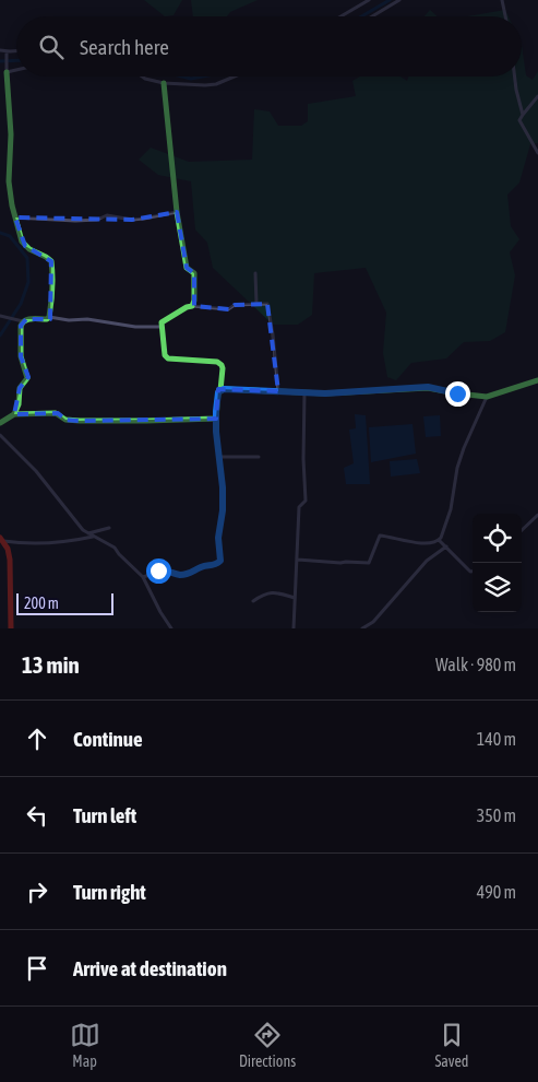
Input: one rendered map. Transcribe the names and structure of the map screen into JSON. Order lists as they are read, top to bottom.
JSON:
{
  "scale_bar": "200 m",
  "page": {
    "search": "Search here",
    "scale": "200 m",
    "heading": ["13 min", "Walk · 980 m"],
    "list": [
      ["Continue", "140 m"],
      ["Turn left", "350 m"],
      ["Turn right", "490 m"],
      "Arrive at destination"
    ],
    "nav": ["Map", "Directions", "Saved"]
  }
}
